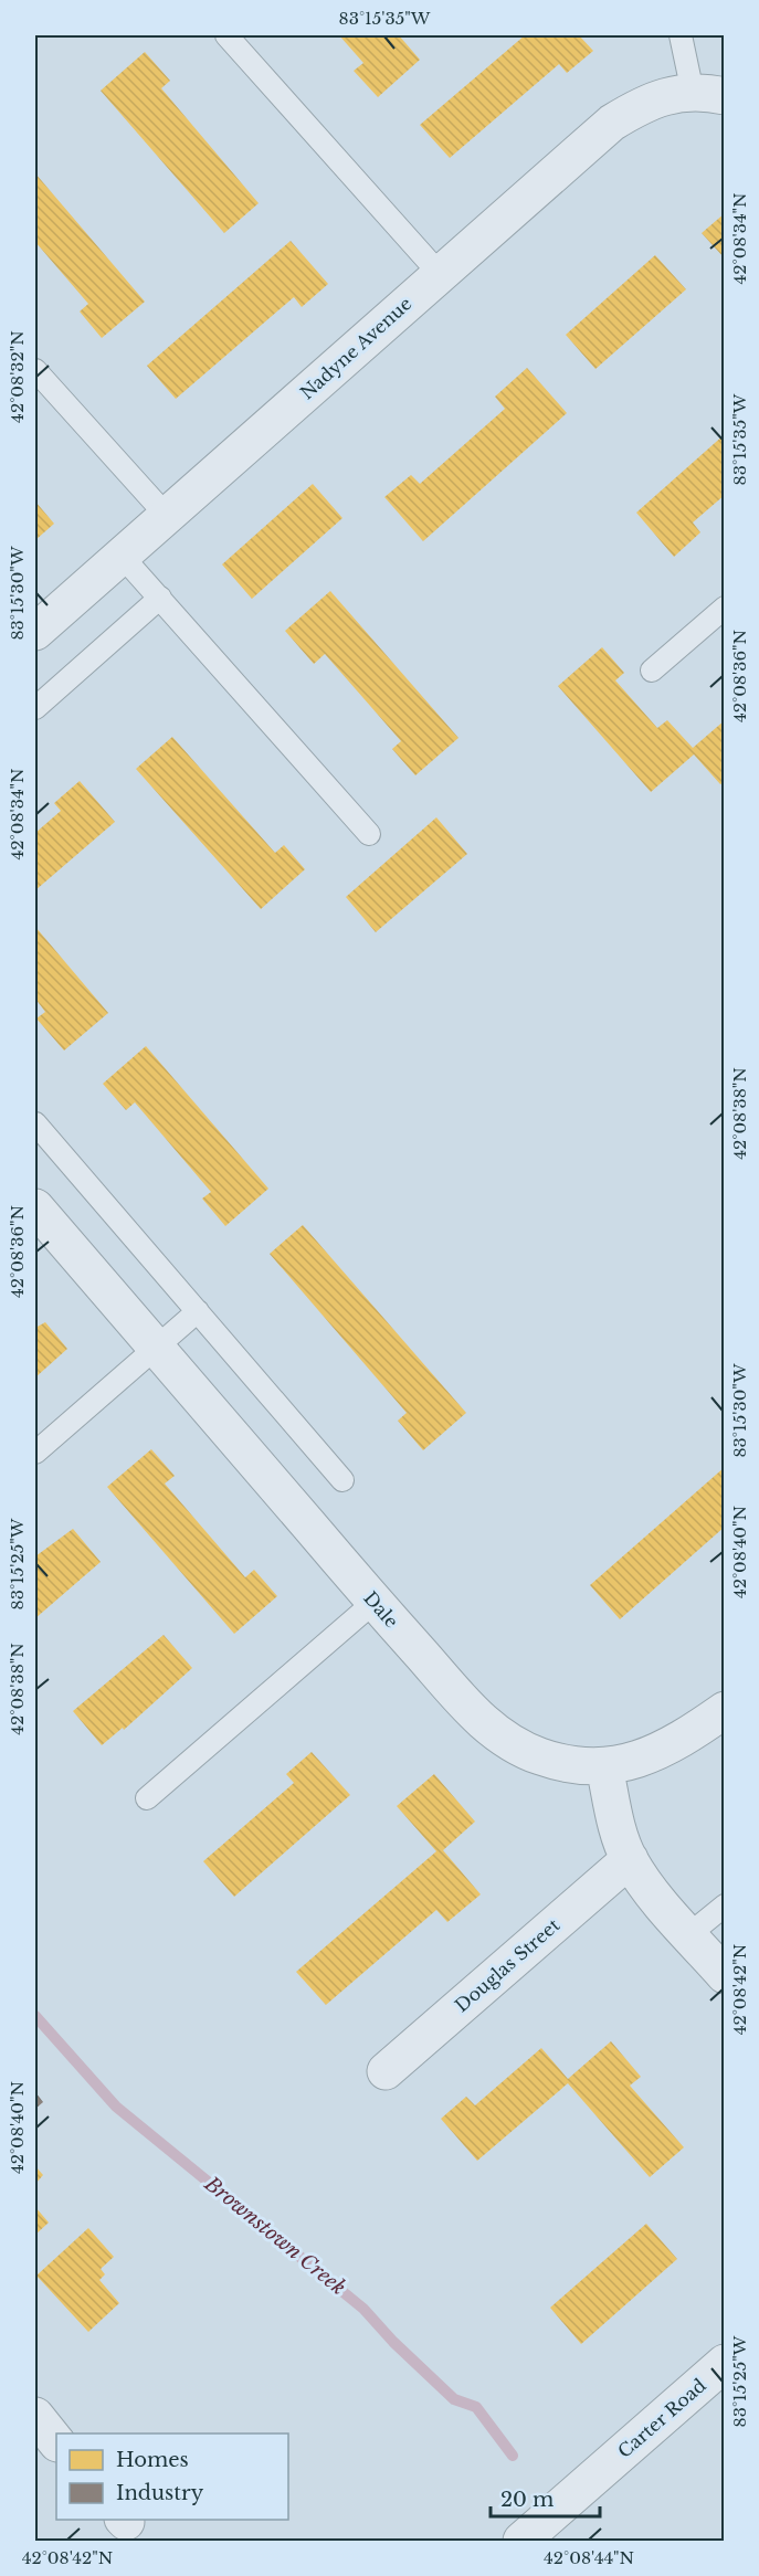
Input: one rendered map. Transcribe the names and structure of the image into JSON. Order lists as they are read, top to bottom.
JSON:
{
  "streets": {
    "street": [
      "Nadyne Avenue",
      "Dale",
      "Douglas Street",
      "Carter Road"
    ]
  },
  "water": ["Brownstown Creek"],
  "legend": ["Homes", "Industry"],
  "scale_bar": "20 m",
  "coordinates": [
    "83°15'35\"W",
    "42°08'34\"N",
    "42°08'32\"N",
    "83°15'30\"W",
    "42°08'36\"N",
    "42°08'38\"N",
    "42°08'40\"N",
    "83°15'25\"W",
    "42°08'42\"N",
    "42°08'44\"N"
  ]
}
